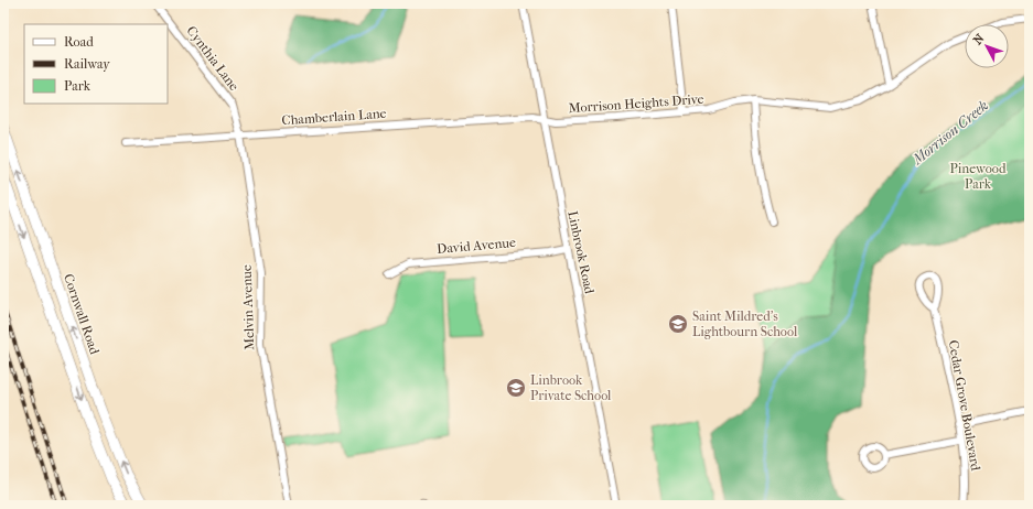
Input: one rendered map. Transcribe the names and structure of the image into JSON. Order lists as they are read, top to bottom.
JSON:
{
  "streets": {
    "main road": ["Cornwall Road"],
    "street": [
      "Cynthia Lane",
      "Morrison Heights Drive",
      "Chamberlain Lane",
      "David Avenue",
      "Linbrook Road",
      "Melvin Avenue",
      "Cedar Grove Boulevard"
    ]
  },
  "crossings": [
    ["Cynthia Lane", "Chamberlain Lane"],
    ["Cynthia Lane", "Melvin Avenue"],
    ["Morrison Heights Drive", "Chamberlain Lane"],
    ["Morrison Heights Drive", "Linbrook Road"],
    ["Chamberlain Lane", "Linbrook Road"],
    ["Chamberlain Lane", "Melvin Avenue"],
    ["David Avenue", "Linbrook Road"]
  ],
  "water": ["Morrison Creek"],
  "parks": ["Pinewood Park"],
  "places": {
    "school or university": ["Saint Mildred's Lightbourn School", "Linbrook Private School"]
  },
  "legend": ["Road", "Railway", "Park"],
  "north": "top left"
}
